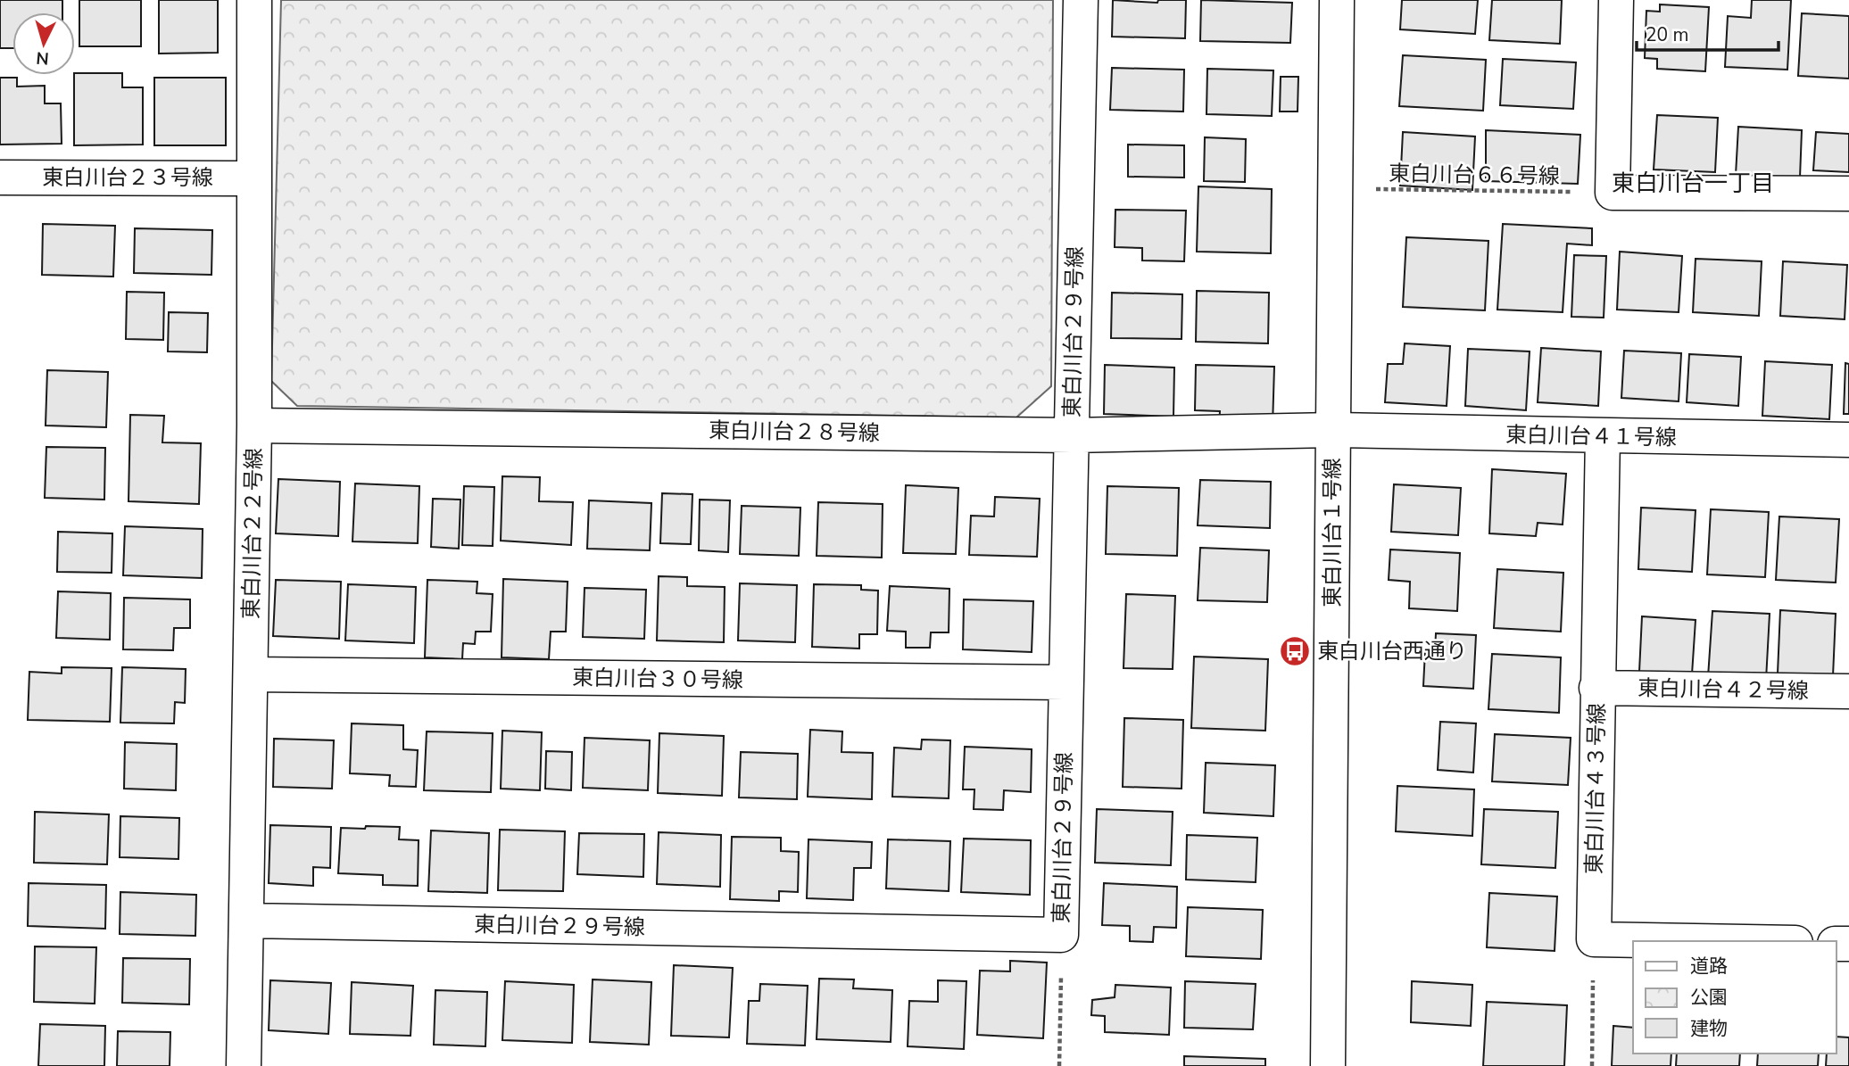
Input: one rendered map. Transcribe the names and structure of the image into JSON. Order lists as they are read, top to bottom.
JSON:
{
  "streets": {
    "street": [
      "東白川台２３号線",
      "東白川台２９号線",
      "東白川台２８号線",
      "東白川台４１号線",
      "東白川台１号線",
      "東白川台２２号線",
      "東白川台３０号線",
      "東白川台４２号線",
      "東白川台４３号線"
    ],
    "path": ["東白川台６６号線"]
  },
  "crossings": [
    ["東白川台６６号線", "東白川台１号線"],
    ["東白川台２３号線", "東白川台２２号線"],
    ["東白川台２９号線", "東白川台２８号線"],
    ["東白川台２９号線", "東白川台２２号線"],
    ["東白川台２９号線", "東白川台３０号線"],
    ["東白川台２８号線", "東白川台４１号線"],
    ["東白川台２８号線", "東白川台１号線"],
    ["東白川台２８号線", "東白川台２２号線"],
    ["東白川台４１号線", "東白川台１号線"],
    ["東白川台４１号線", "東白川台４３号線"],
    ["東白川台２２号線", "東白川台３０号線"],
    ["東白川台４２号線", "東白川台４３号線"]
  ],
  "districts": ["東白川台一丁目"],
  "places": {
    "bus stop": ["東白川台西通り"]
  },
  "legend": ["道路", "公園", "建物"],
  "scale_bar": "20 m",
  "north": "bottom"
}
